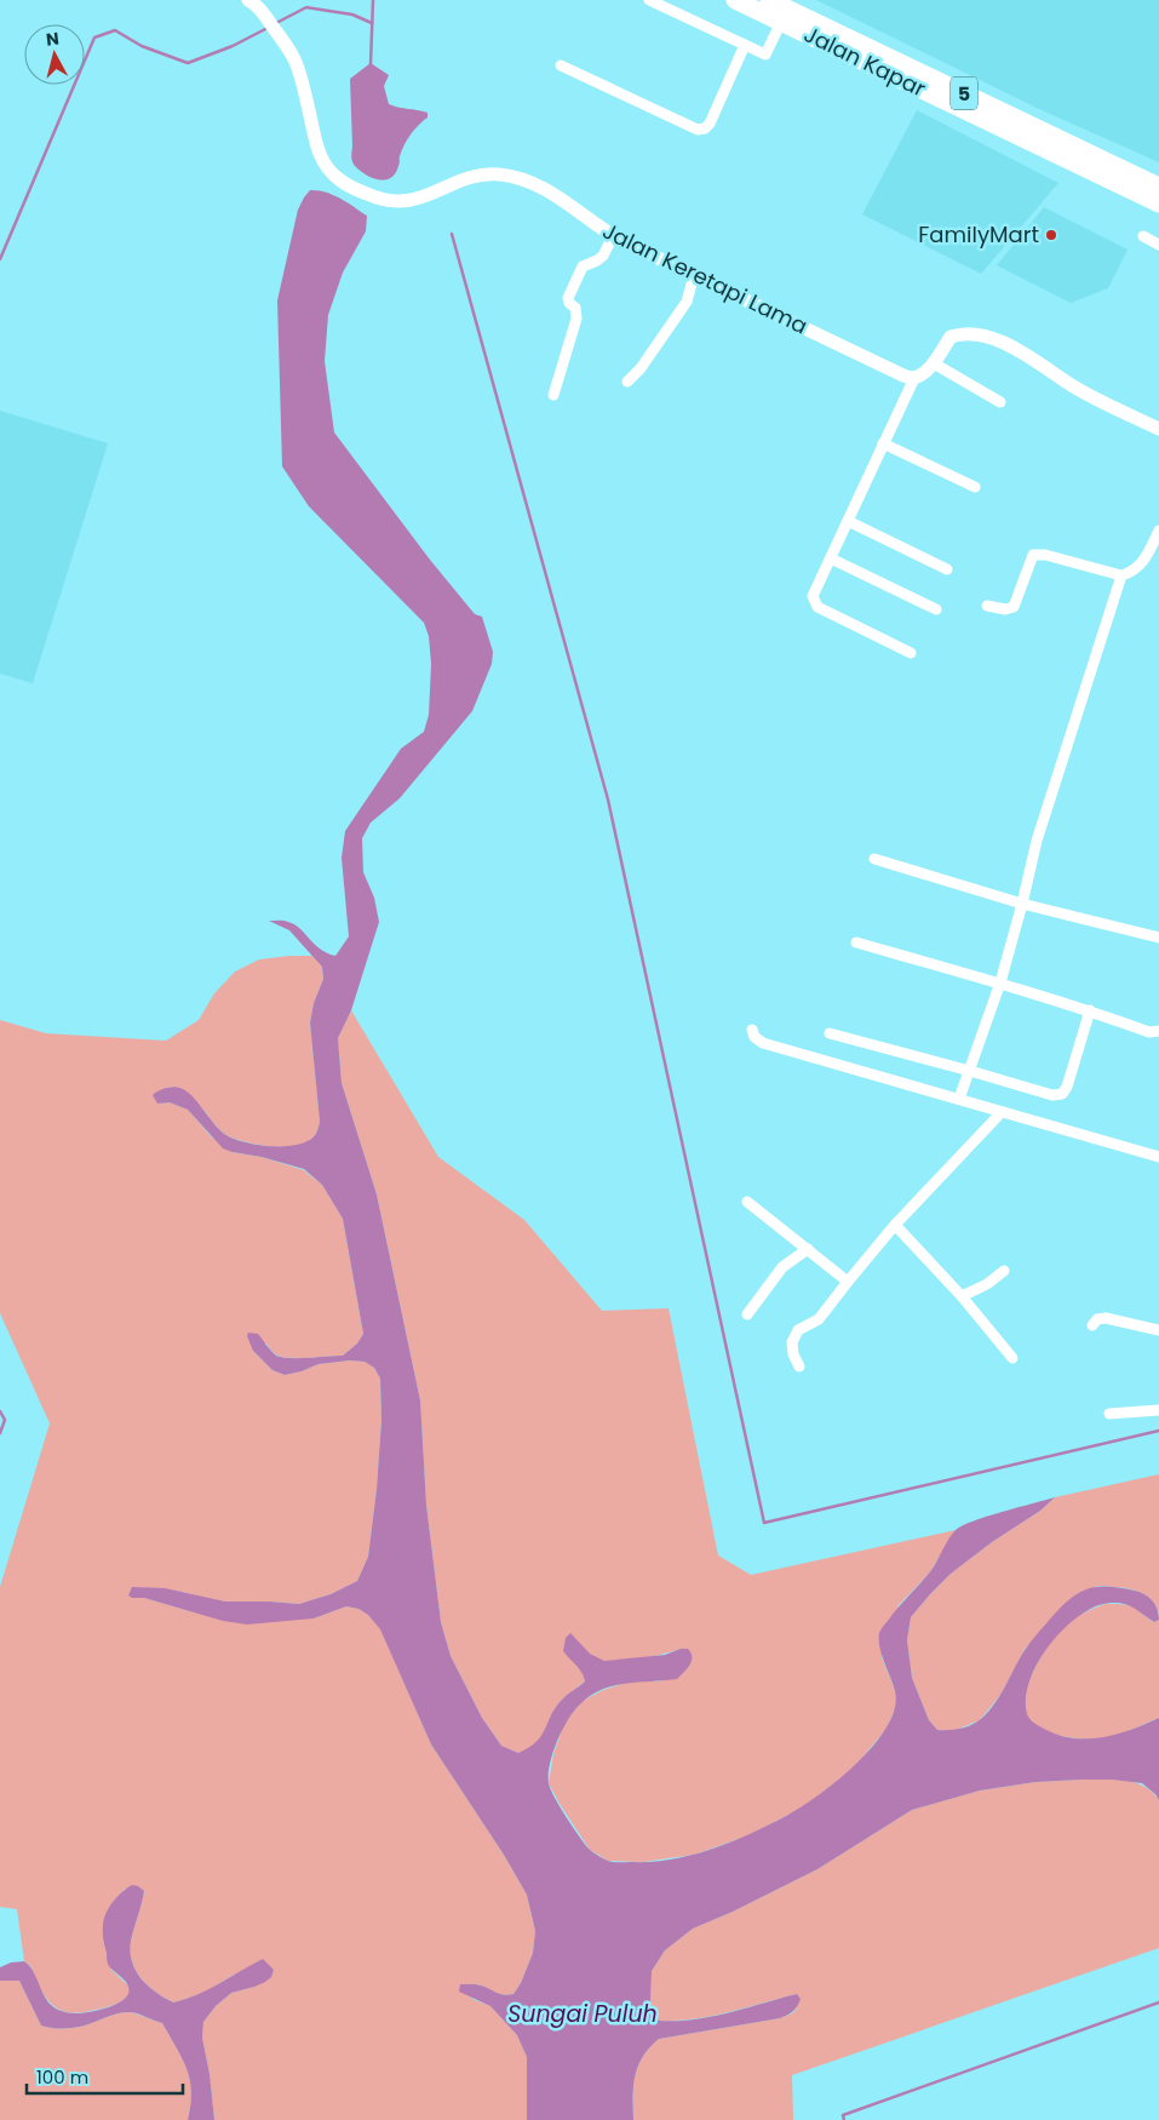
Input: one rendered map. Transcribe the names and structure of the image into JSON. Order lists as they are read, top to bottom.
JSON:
{
  "streets": {
    "highway": ["Jalan Kapar", "5"],
    "street": ["Jalan Keretapi Lama"]
  },
  "water": ["Sungai Puluh"],
  "places": ["FamilyMart"],
  "scale_bar": "100 m",
  "north": "top"
}
